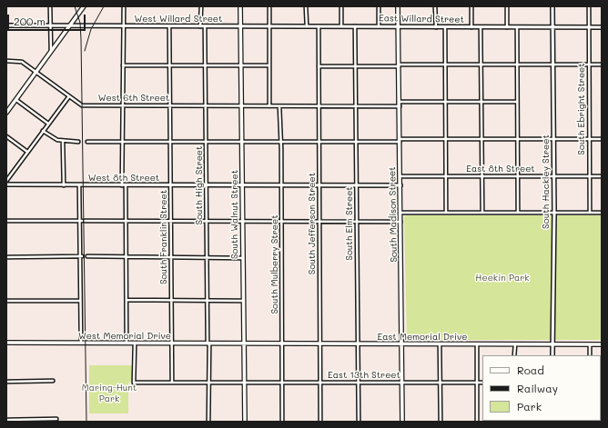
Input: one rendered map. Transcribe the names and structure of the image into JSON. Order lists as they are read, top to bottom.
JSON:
{
  "streets": {
    "main road": [
      "South Walnut Street",
      "South Madison Street",
      "West Memorial Drive",
      "East Memorial Drive"
    ],
    "street": [
      "West Willard Street",
      "East Willard Street",
      "West 6th Street",
      "South Ebright Street",
      "East 8th Street",
      "West 8th Street",
      "South Hackley Street",
      "South High Street",
      "South Jefferson Street",
      "South Elm Street",
      "South Franklin Street",
      "South Mulberry Street",
      "East 13th Street"
    ]
  },
  "crossings": [
    ["West Willard Street", "East Willard Street"],
    ["West Willard Street", "South High Street"],
    ["West Willard Street", "South Walnut Street"],
    ["West Willard Street", "South Franklin Street"],
    ["East Willard Street", "South Ebright Street"],
    ["East Willard Street", "South Hackley Street"],
    ["East Willard Street", "South Walnut Street"],
    ["East Willard Street", "South Madison Street"],
    ["East Willard Street", "South Jefferson Street"],
    ["East Willard Street", "South Elm Street"],
    ["West 6th Street", "South High Street"],
    ["West 6th Street", "South Walnut Street"],
    ["West 6th Street", "South Madison Street"],
    ["West 6th Street", "South Jefferson Street"],
    ["West 6th Street", "South Elm Street"],
    ["West 6th Street", "South Franklin Street"],
    ["West 6th Street", "South Mulberry Street"],
    ["South Ebright Street", "East 8th Street"],
    ["East 8th Street", "South Hackley Street"],
    ["East 8th Street", "South Madison Street"],
    ["West 8th Street", "South High Street"],
    ["West 8th Street", "South Walnut Street"],
    ["West 8th Street", "South Franklin Street"],
    ["South Hackley Street", "East Memorial Drive"],
    ["South High Street", "West Memorial Drive"],
    ["South High Street", "East 13th Street"],
    ["South Walnut Street", "West Memorial Drive"],
    ["South Walnut Street", "East Memorial Drive"],
    ["South Walnut Street", "East 13th Street"],
    ["South Madison Street", "East Memorial Drive"],
    ["South Madison Street", "East 13th Street"],
    ["South Jefferson Street", "East Memorial Drive"],
    ["South Jefferson Street", "East 13th Street"],
    ["South Elm Street", "East Memorial Drive"],
    ["South Elm Street", "East 13th Street"],
    ["South Franklin Street", "West Memorial Drive"],
    ["South Franklin Street", "East 13th Street"],
    ["South Mulberry Street", "East Memorial Drive"],
    ["South Mulberry Street", "East 13th Street"],
    ["West Memorial Drive", "East Memorial Drive"],
    ["West Memorial Drive", "East 13th Street"]
  ],
  "parks": ["Heekin Park", "Maring-Hunt Park"],
  "legend": ["Road", "Railway", "Park"],
  "scale_bar": "200 m"
}
